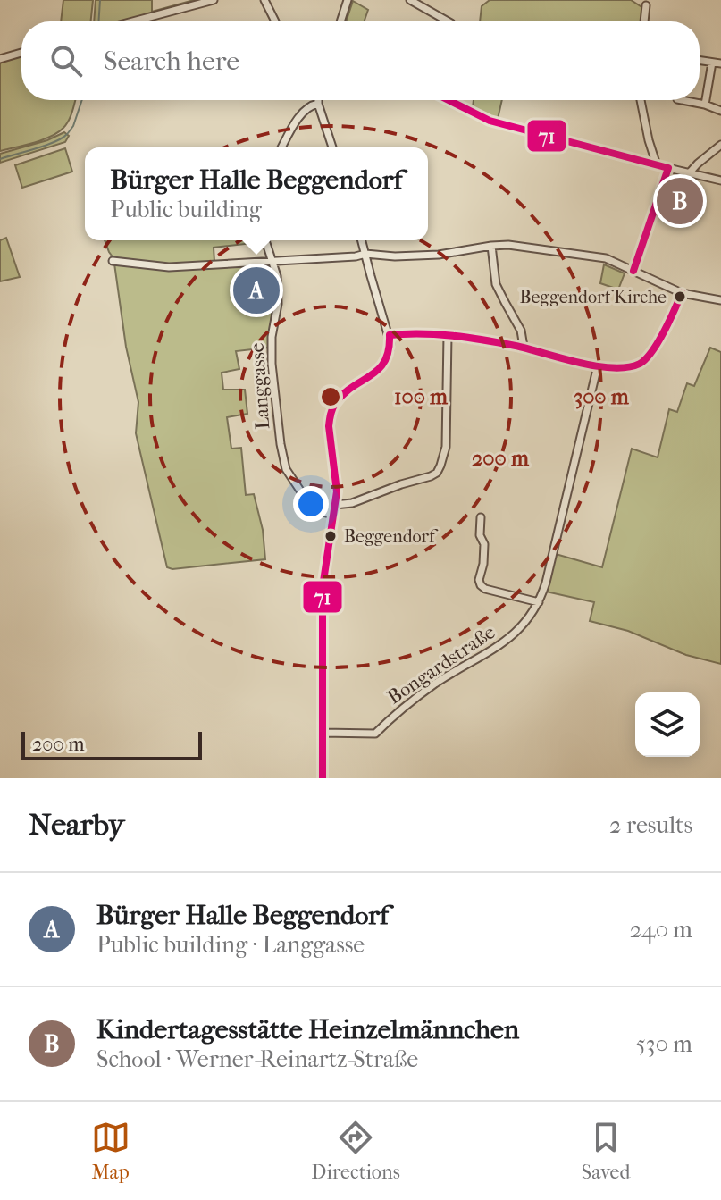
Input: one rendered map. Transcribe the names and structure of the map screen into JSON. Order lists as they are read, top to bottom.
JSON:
{
  "streets": {
    "street": ["Langgasse", "Bongardstraße"]
  },
  "places": ["Beggendorf Kirche", "Beggendorf"],
  "lines": ["transit line 71"],
  "scale_bar": "200 m",
  "page": {
    "search": "Search here",
    "popup": ["Bürger Halle Beggendorf", "Public building"],
    "pins": ["B", "A"],
    "scale": "200 m",
    "heading": ["Nearby", "2 results"],
    "list": [
      {
        "mark": "A",
        "name": "Bürger Halle Beggendorf",
        "note": "Public building · Langgasse",
        "value": "240 m"
      },
      {
        "mark": "B",
        "name": "Kindertagesstätte Heinzelmännchen",
        "note": "School · Werner-Reinartz-Straße",
        "value": "530 m"
      }
    ],
    "nav": ["Map", "Directions", "Saved"]
  },
  "rings": ["100 m", "300 m", "200 m"]
}
